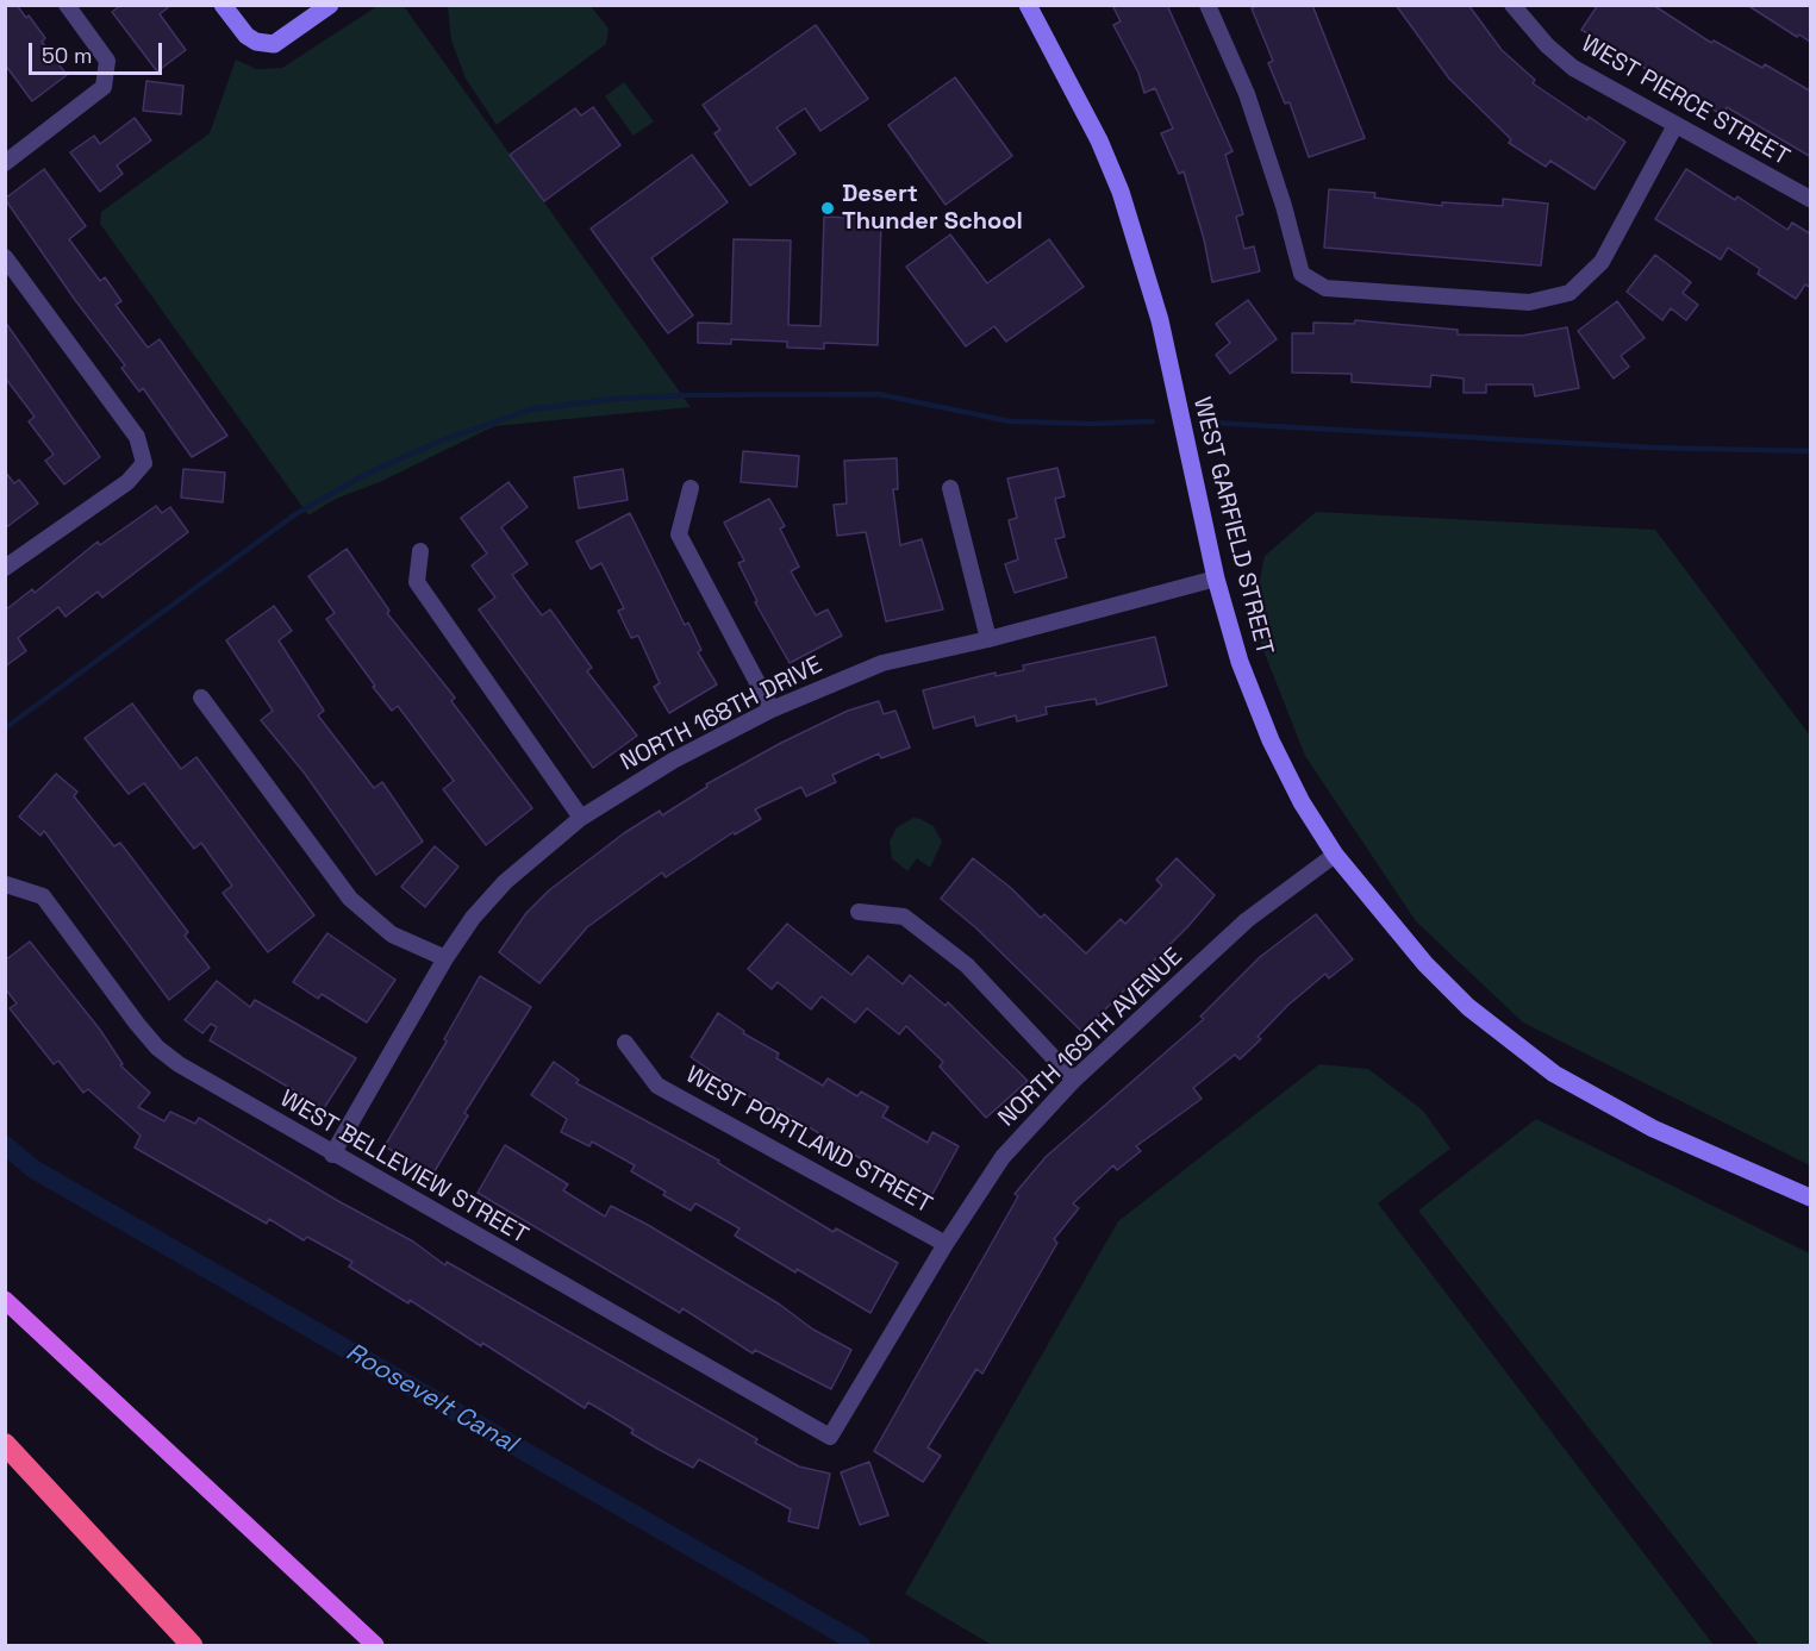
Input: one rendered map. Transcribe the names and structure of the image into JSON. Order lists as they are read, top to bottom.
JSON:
{
  "streets": {
    "street": [
      "WEST PIERCE STREET",
      "WEST GARFIELD STREET",
      "NORTH 168TH DRIVE",
      "NORTH 169TH AVENUE",
      "WEST PORTLAND STREET",
      "WEST BELLEVIEW STREET"
    ]
  },
  "crossings": [
    ["WEST GARFIELD STREET", "NORTH 168TH DRIVE"],
    ["WEST GARFIELD STREET", "NORTH 169TH AVENUE"],
    ["NORTH 168TH DRIVE", "WEST BELLEVIEW STREET"],
    ["NORTH 169TH AVENUE", "WEST PORTLAND STREET"],
    ["NORTH 169TH AVENUE", "WEST BELLEVIEW STREET"]
  ],
  "water": ["Roosevelt Canal"],
  "places": ["Desert Thunder School"],
  "scale_bar": "50 m"
}
